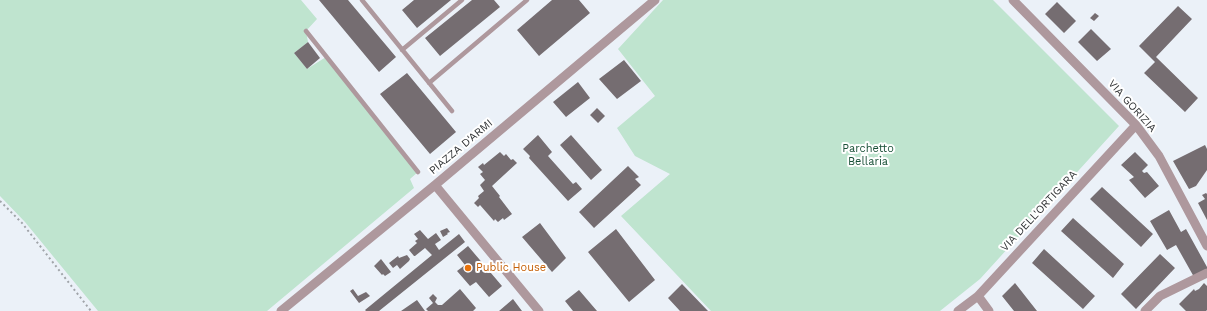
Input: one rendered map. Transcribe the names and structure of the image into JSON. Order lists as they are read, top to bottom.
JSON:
{
  "streets": {
    "street": ["VIA GORIZIA", "PIAZZA D'ARMI", "VIA DELL'ORTIGARA"]
  },
  "crossings": [
    ["VIA GORIZIA", "VIA DELL'ORTIGARA"]
  ],
  "parks": ["Parchetto Bellaria"],
  "places": ["Public House"]
}
